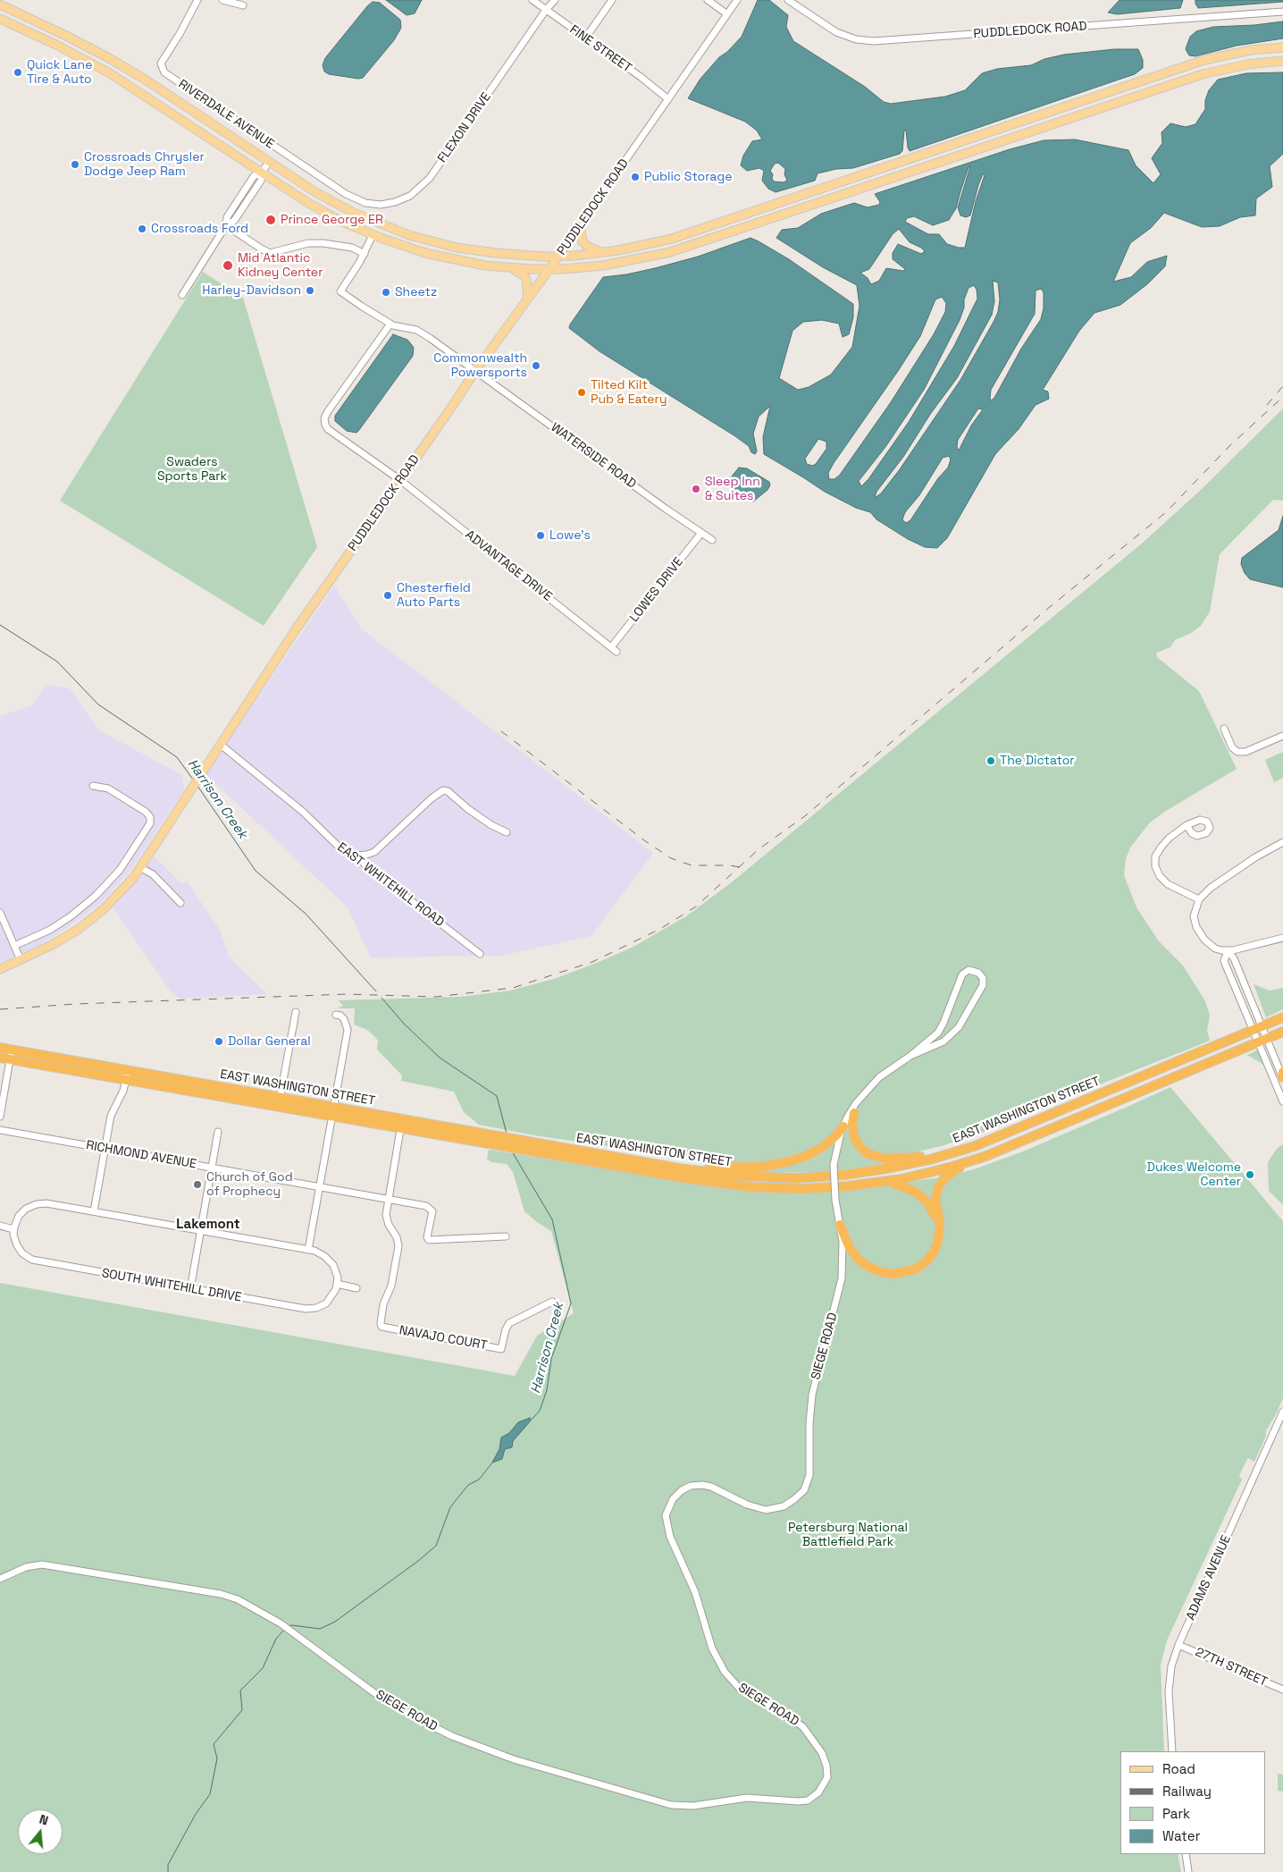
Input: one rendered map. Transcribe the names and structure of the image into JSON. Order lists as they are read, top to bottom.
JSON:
{
  "streets": {
    "highway": ["EAST WASHINGTON STREET"],
    "main road": ["PUDDLEDOCK ROAD"],
    "street": [
      "FINE STREET",
      "RIVERDALE AVENUE",
      "FLEXON DRIVE",
      "WATERSIDE ROAD",
      "ADVANTAGE DRIVE",
      "LOWES DRIVE",
      "EAST WHITEHILL ROAD",
      "RICHMOND AVENUE",
      "SOUTH WHITEHILL DRIVE",
      "NAVAJO COURT",
      "SIEGE ROAD",
      "ADAMS AVENUE",
      "27TH STREET"
    ]
  },
  "crossings": [
    ["PUDDLEDOCK ROAD", "FINE STREET"],
    ["PUDDLEDOCK ROAD", "WATERSIDE ROAD"],
    ["PUDDLEDOCK ROAD", "ADVANTAGE DRIVE"],
    ["PUDDLEDOCK ROAD", "EAST WHITEHILL ROAD"],
    ["FINE STREET", "FLEXON DRIVE"],
    ["RIVERDALE AVENUE", "FLEXON DRIVE"],
    ["WATERSIDE ROAD", "ADVANTAGE DRIVE"],
    ["WATERSIDE ROAD", "LOWES DRIVE"],
    ["ADVANTAGE DRIVE", "LOWES DRIVE"],
    ["RICHMOND AVENUE", "NAVAJO COURT"],
    ["ADAMS AVENUE", "27TH STREET"]
  ],
  "districts": ["Lakemont"],
  "water": ["Harrison Creek"],
  "parks": ["Swaders Sports Park", "Petersburg National Battlefield Park"],
  "places": [
    "Quick Lane Tire & Auto",
    "Crossroads Chrysler Dodge Jeep Ram",
    "Public Storage",
    "Prince George ER",
    "Crossroads Ford",
    "Mid Atlantic Kidney Center",
    "Harley-Davidson",
    "Sheetz",
    "Commonwealth Powersports",
    "Tilted Kilt Pub & Eatery",
    "Sleep Inn & Suites",
    "Lowe's",
    "Chesterfield Auto Parts",
    "The Dictator",
    "Dollar General",
    "Dukes Welcome Center",
    "Church of God of Prophecy"
  ],
  "legend": [
    "Road",
    "Railway",
    "Park",
    "Water"
  ],
  "north": "top"
}
